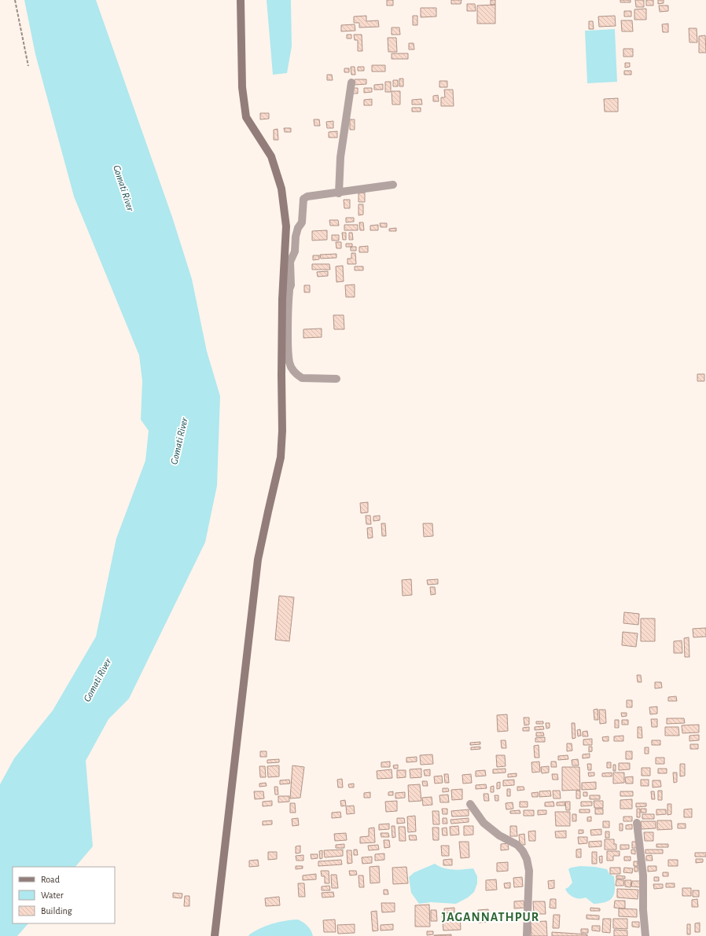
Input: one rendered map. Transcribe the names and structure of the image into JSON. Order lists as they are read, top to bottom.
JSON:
{
  "districts": ["JAGANNATHPUR"],
  "water": ["Gomati River"],
  "legend": ["Road", "Water", "Building"]
}
